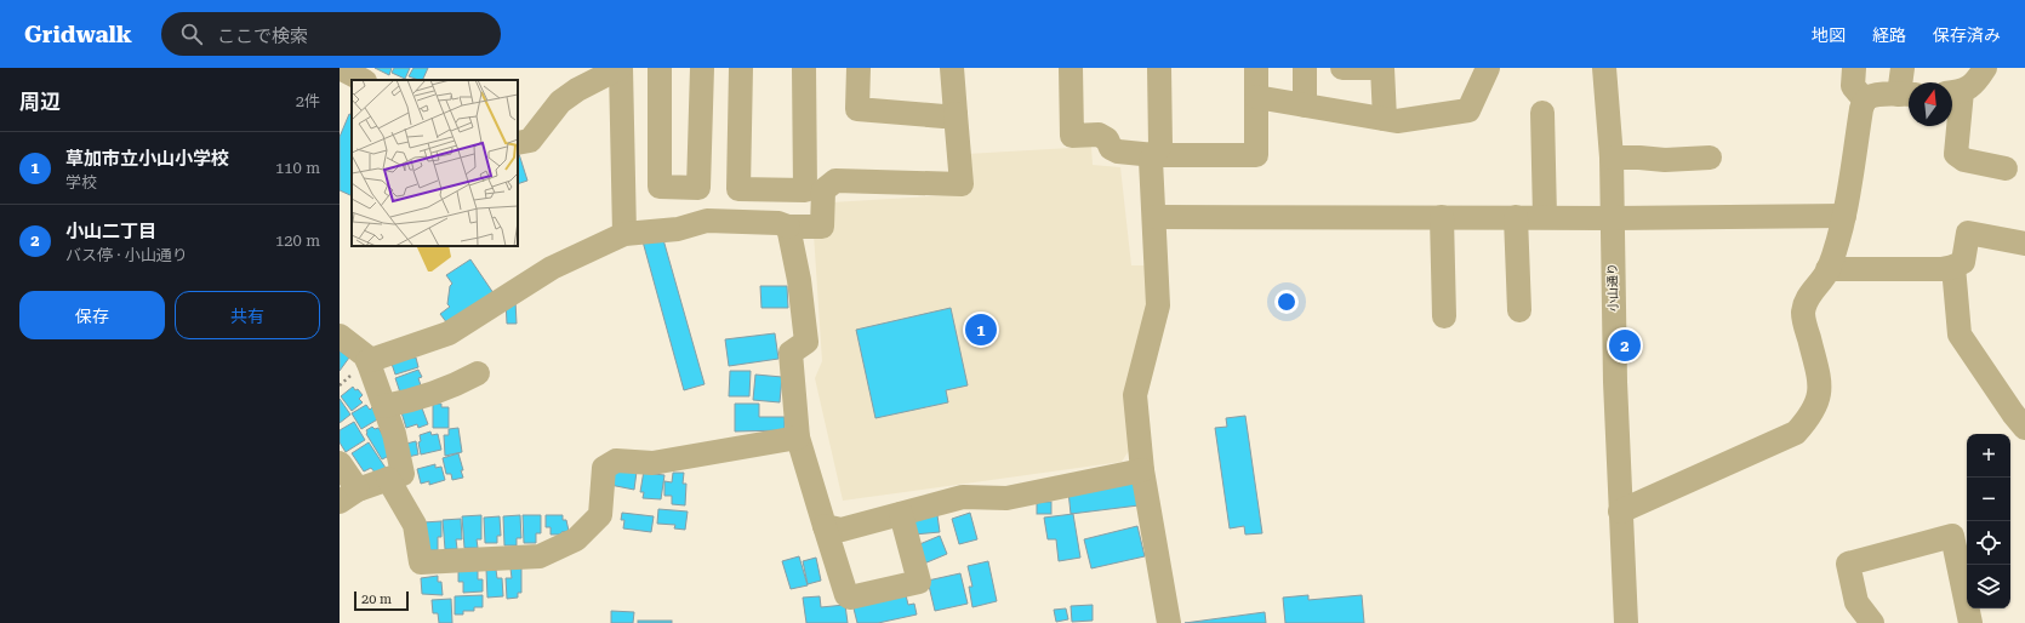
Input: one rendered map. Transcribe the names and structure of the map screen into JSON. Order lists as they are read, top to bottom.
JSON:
{
  "streets": {
    "street": ["小山通り"]
  },
  "scale_bar": "20 m",
  "north": "top",
  "page": {
    "header": "Gridwalk",
    "search": "ここで検索",
    "nav": ["地図", "経路", "保存済み"],
    "heading": ["周辺", "2件"],
    "list": [
      {
        "mark": "1",
        "name": "草加市立小山小学校",
        "note": "学校",
        "value": "110 m"
      },
      {
        "mark": "2",
        "name": "小山二丁目",
        "note": "バス停 · 小山通り",
        "value": "120 m"
      }
    ],
    "buttons": ["保存", "共有"],
    "pins": ["1", "2"],
    "map_buttons": ["+", "−"],
    "scale": "20 m"
  }
}
